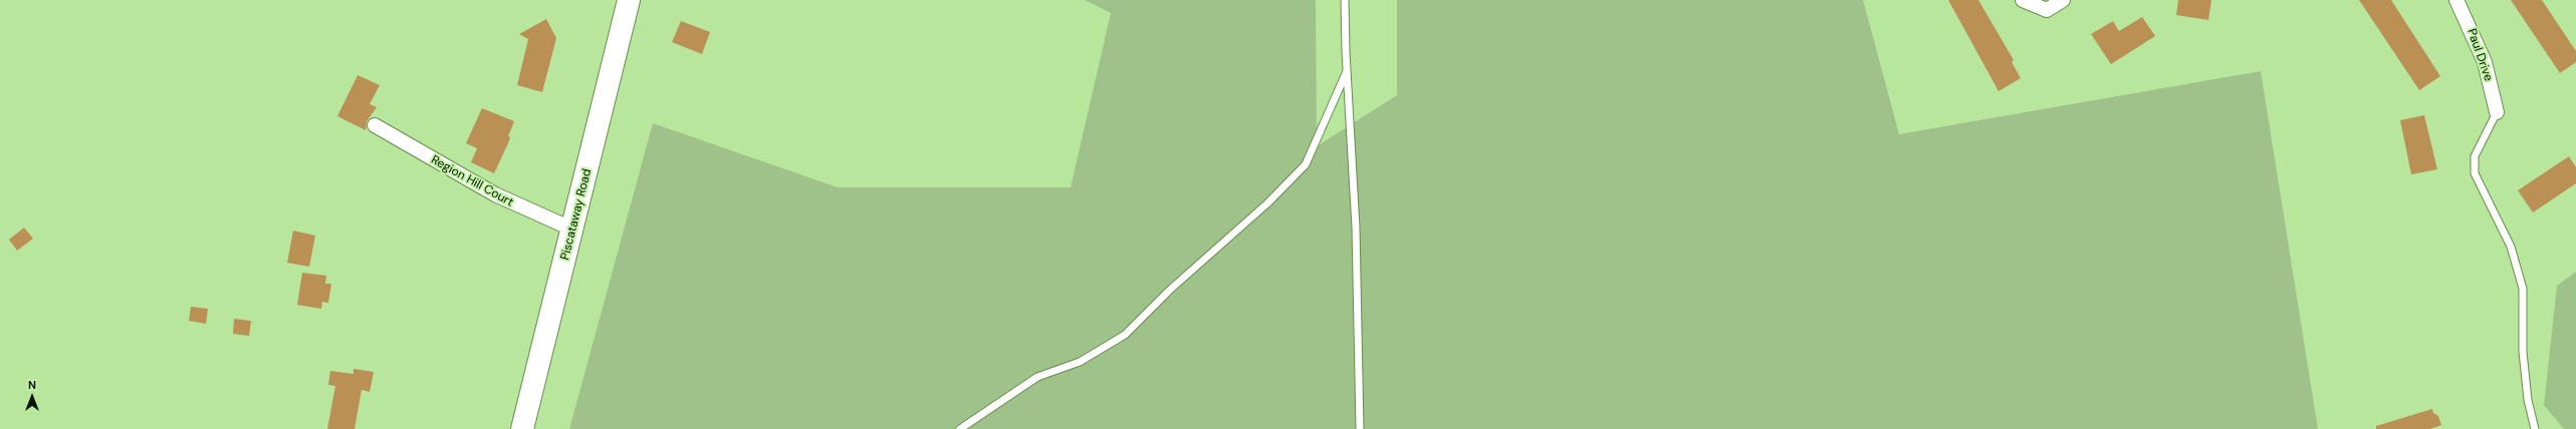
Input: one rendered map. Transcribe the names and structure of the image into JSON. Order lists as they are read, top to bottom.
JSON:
{
  "streets": {
    "main road": ["Piscataway Road"],
    "street": ["Paul Drive", "Region Hill Court"]
  },
  "crossings": [
    ["Region Hill Court", "Piscataway Road"]
  ],
  "north": "top"
}
